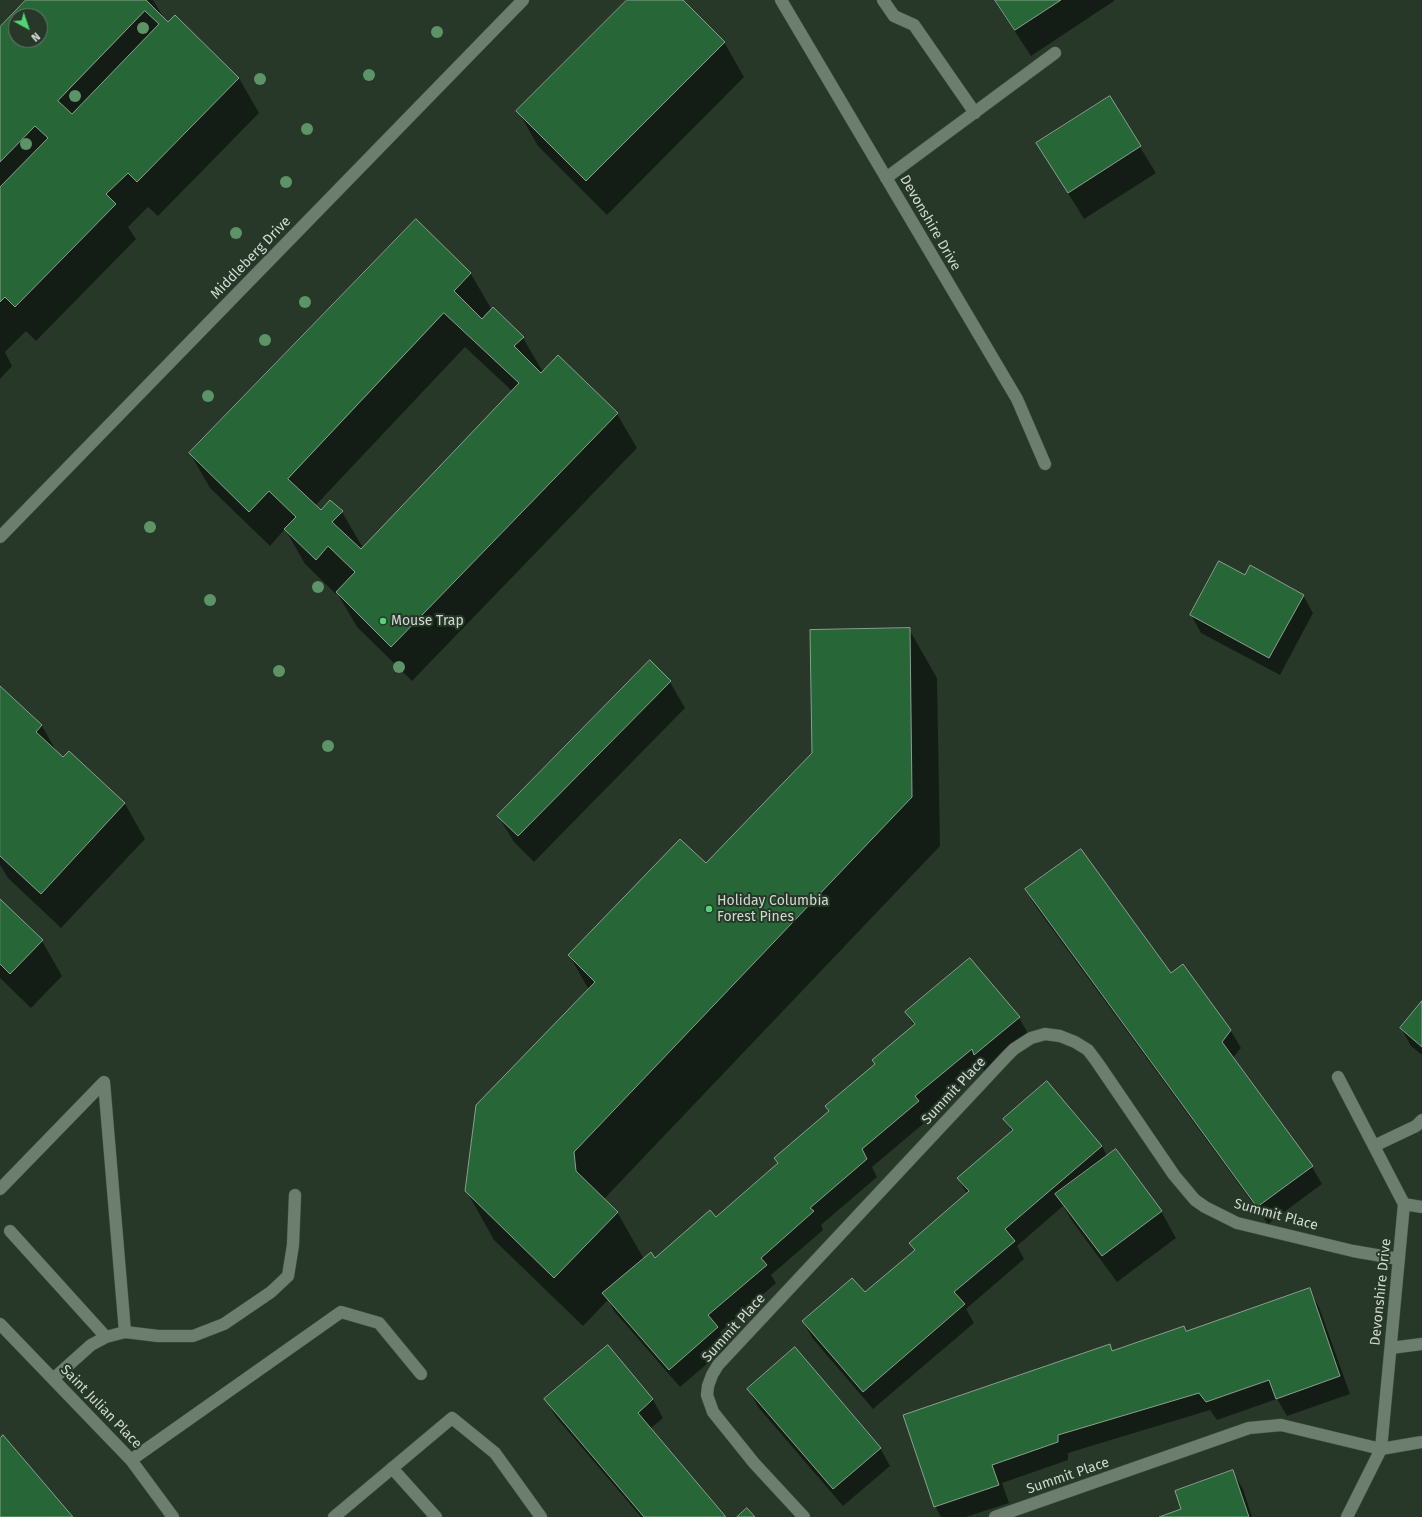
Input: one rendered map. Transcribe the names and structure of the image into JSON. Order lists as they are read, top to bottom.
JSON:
{
  "streets": {
    "street": [
      "Devonshire Drive",
      "Middleberg Drive",
      "Summit Place",
      "Saint Julian Place"
    ]
  },
  "crossings": [
    ["Devonshire Drive", "Summit Place"]
  ],
  "places": ["Mouse Trap", "Holiday Columbia Forest Pines"],
  "north": "bottom right"
}
